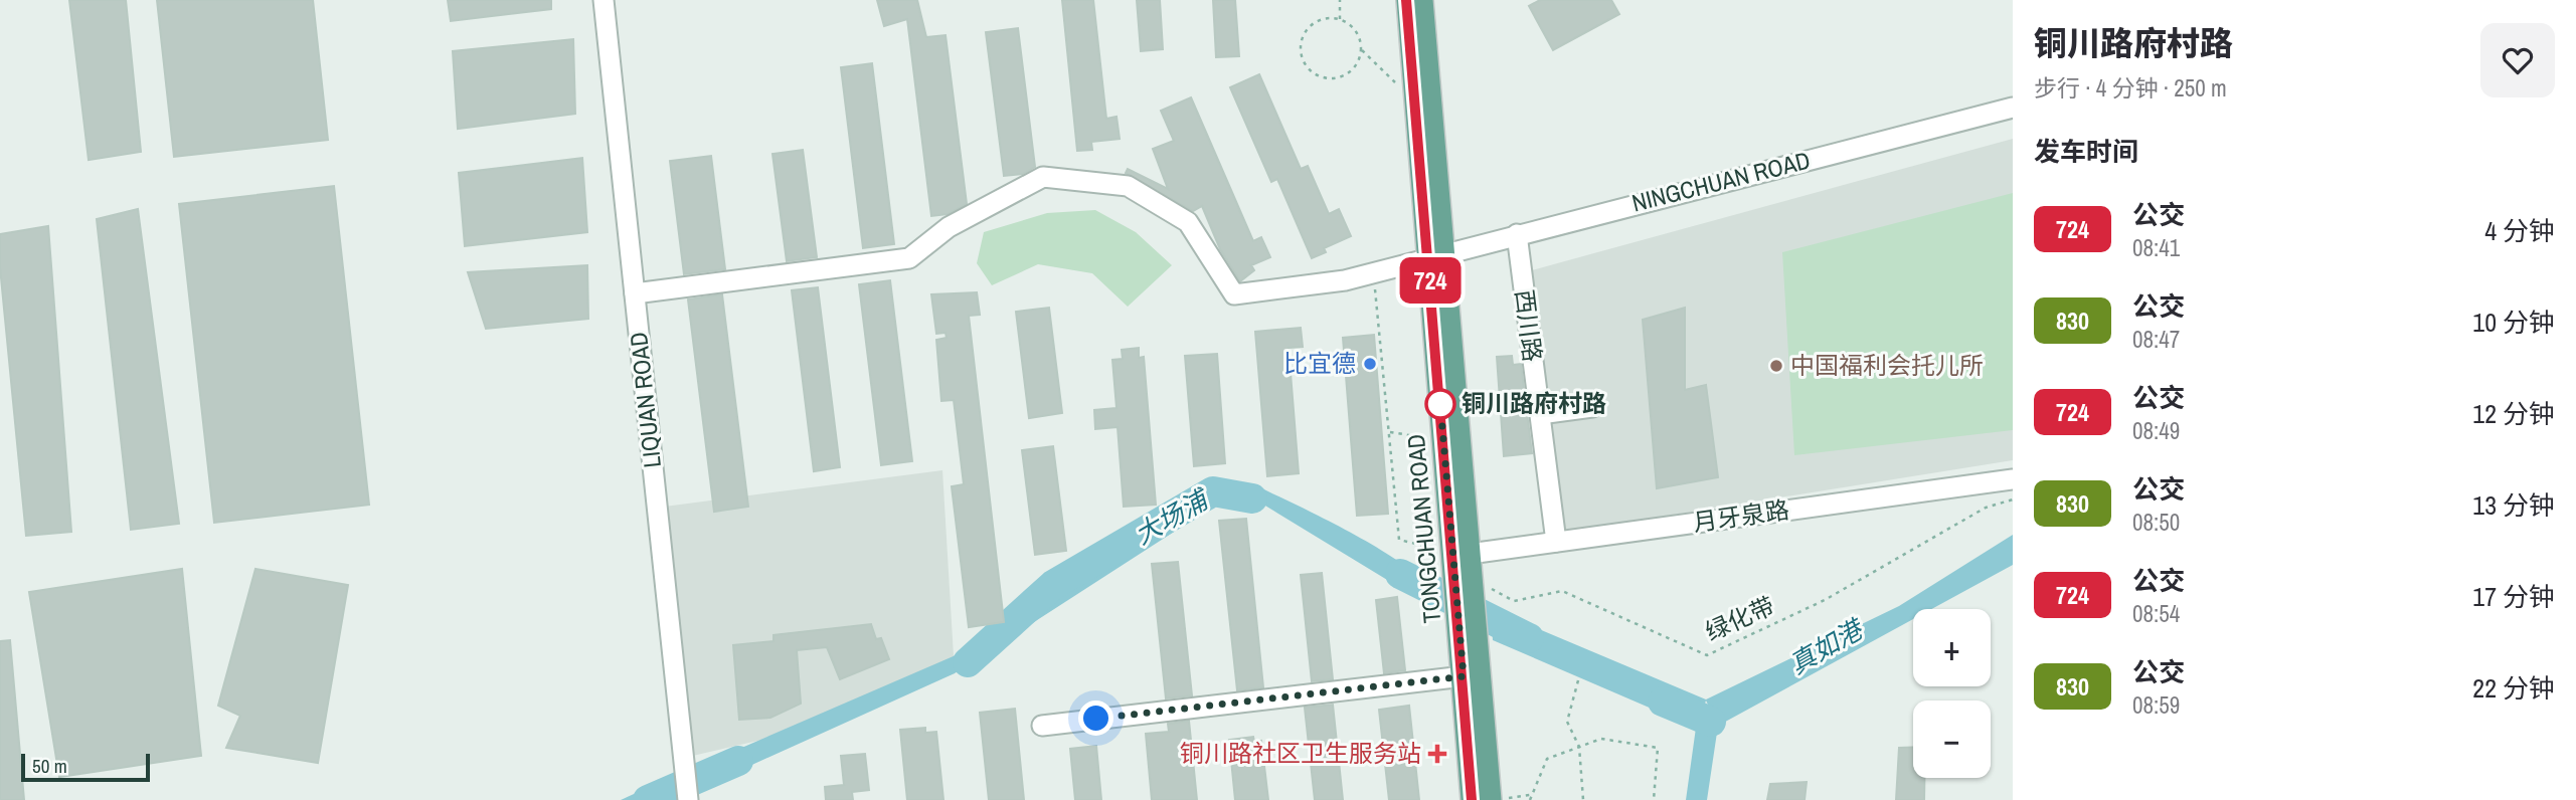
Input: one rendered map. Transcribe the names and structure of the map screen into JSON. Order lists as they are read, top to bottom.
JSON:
{
  "streets": {
    "main road": ["TONGCHUAN ROAD"],
    "street": [
      "NINGCHUAN ROAD",
      "西川路",
      "LIQUAN ROAD",
      "月牙泉路"
    ],
    "path": ["绿化带"]
  },
  "crossings": [
    ["NINGCHUAN ROAD", "西川路"],
    ["NINGCHUAN ROAD", "LIQUAN ROAD"],
    ["NINGCHUAN ROAD", "TONGCHUAN ROAD"],
    ["西川路", "月牙泉路"],
    ["月牙泉路", "TONGCHUAN ROAD"],
    ["TONGCHUAN ROAD", "绿化带"]
  ],
  "water": ["大场浦", "真如港"],
  "places": {
    "other": ["比宜德", "中国福利会托儿所", "铜川路府村路"],
    "health": ["铜川路社区卫生服务站"]
  },
  "lines": ["bus line 724"],
  "scale_bar": "50 m",
  "page": {
    "on_map": "724",
    "heading": [
      ["铜川路府村路", "步行 · 4 分钟 · 250 m"],
      "发车时间"
    ],
    "list": [
      {
        "mark": "724",
        "name": "公交",
        "note": "08:41",
        "value": "4 分钟"
      },
      {
        "mark": "830",
        "name": "公交",
        "note": "08:47",
        "value": "10 分钟"
      },
      {
        "mark": "724",
        "name": "公交",
        "note": "08:49",
        "value": "12 分钟"
      },
      {
        "mark": "830",
        "name": "公交",
        "note": "08:50",
        "value": "13 分钟"
      },
      {
        "mark": "724",
        "name": "公交",
        "note": "08:54",
        "value": "17 分钟"
      },
      {
        "mark": "830",
        "name": "公交",
        "note": "08:59",
        "value": "22 分钟"
      }
    ],
    "map_buttons": ["+", "−"],
    "scale": "50 m"
  }
}
